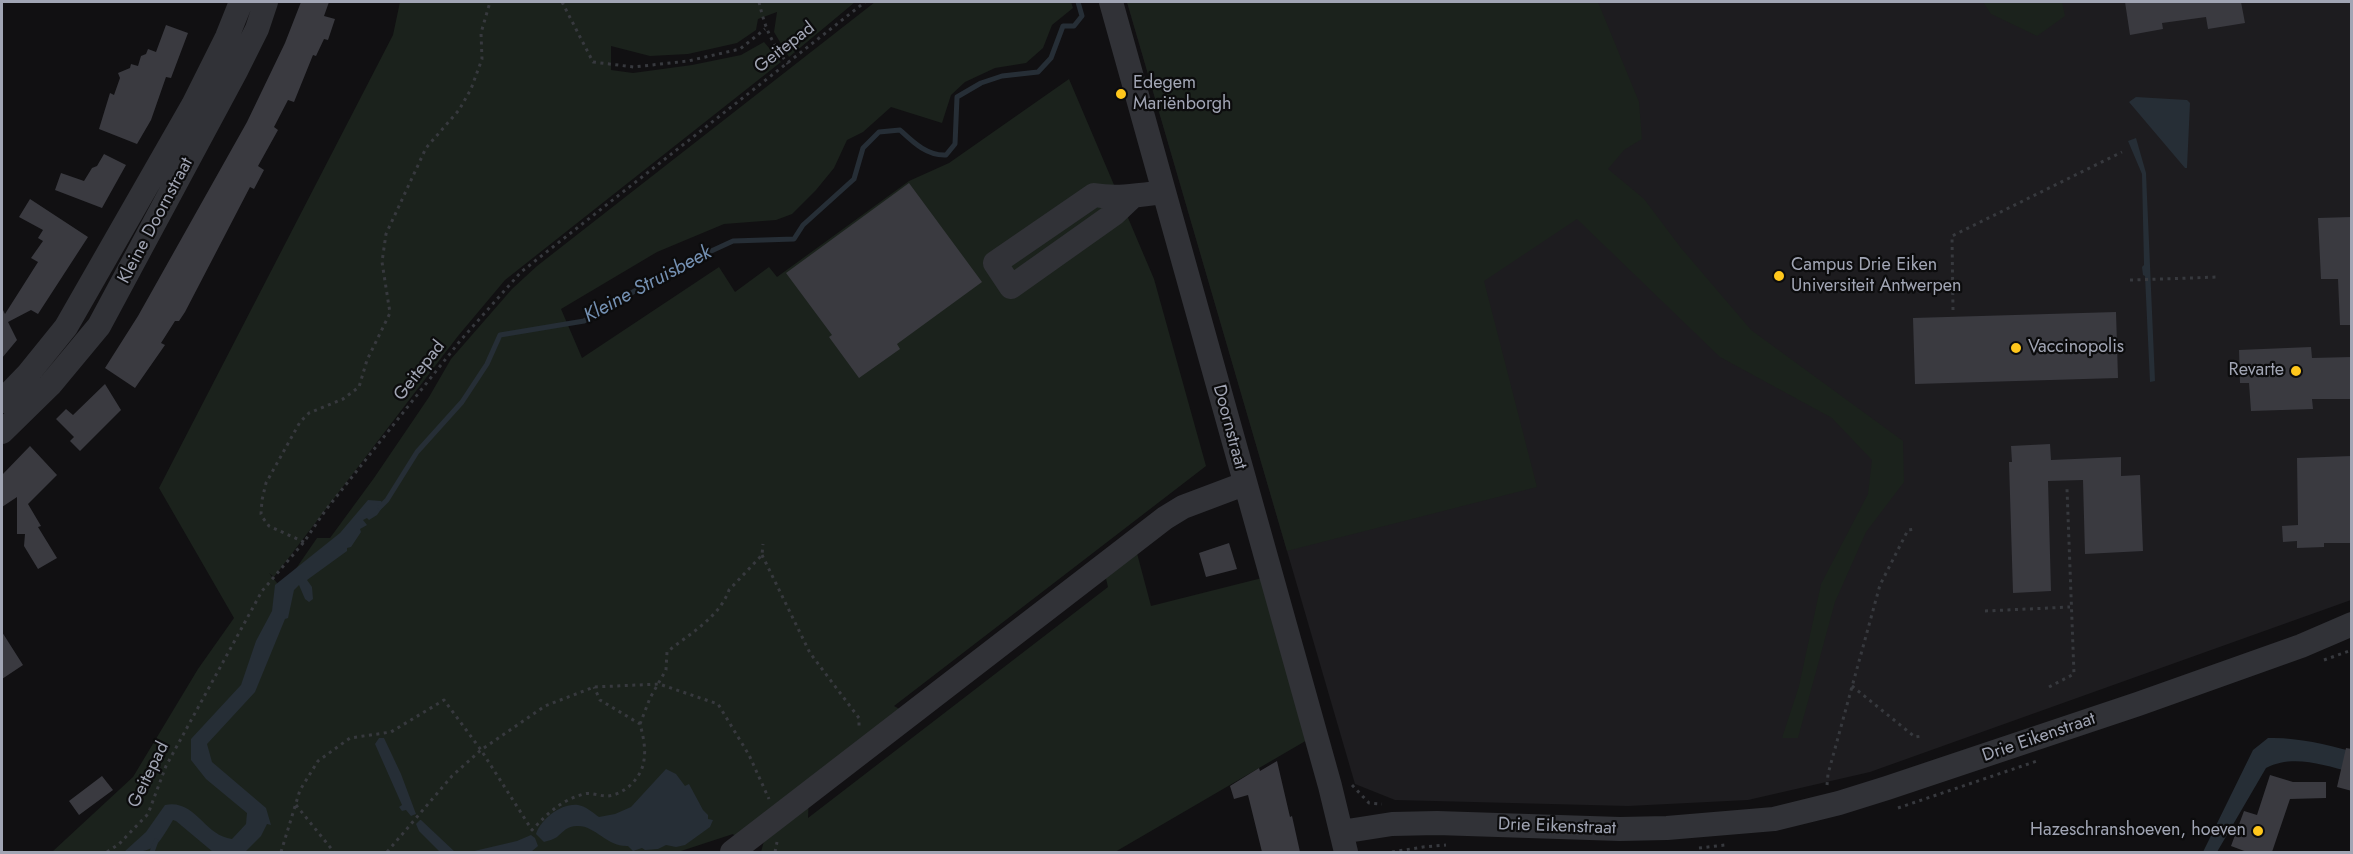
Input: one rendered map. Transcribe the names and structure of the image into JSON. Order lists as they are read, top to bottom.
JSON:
{
  "streets": {
    "street": ["Kleine Doornstraat", "Doornstraat", "Drie Eikenstraat"],
    "path": ["Geitepad"]
  },
  "crossings": [
    ["Doornstraat", "Drie Eikenstraat"]
  ],
  "water": ["Kleine Struisbeek"],
  "places": [
    "Edegem Mariënborgh",
    "Campus Drie Eiken Universiteit Antwerpen",
    "Vaccinopolis",
    "Revarte",
    "Hazeschranshoeven, hoeven"
  ]
}
